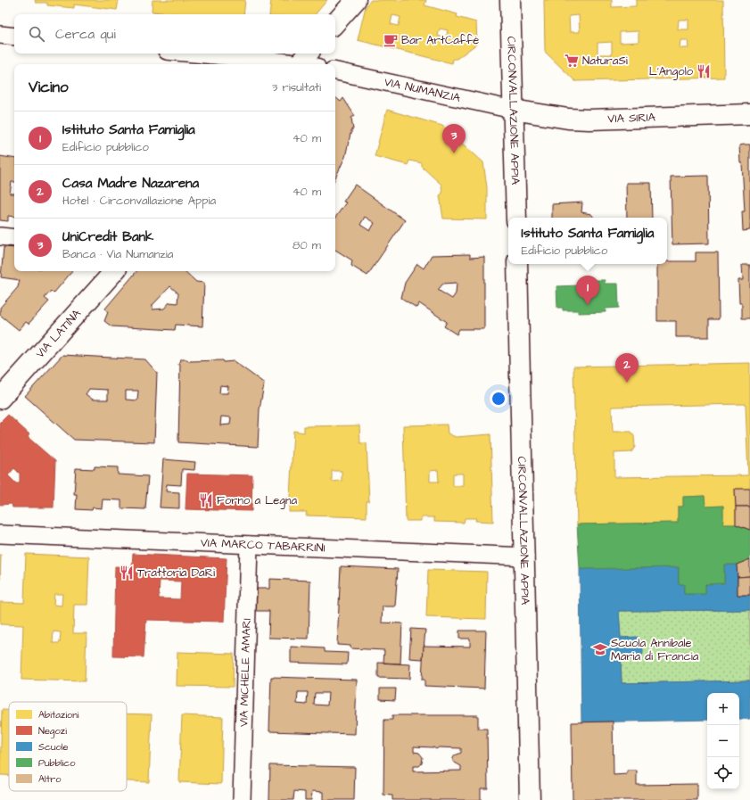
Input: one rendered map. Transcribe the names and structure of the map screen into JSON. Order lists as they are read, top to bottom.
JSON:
{
  "streets": {
    "street": [
      "VIA NUMANZIA",
      "CIRCONVALLAZIONE APPIA",
      "VIA SIRIA",
      "VIA LATINA",
      "VIA MARCO TABARRINI",
      "VIA MICHELE AMARI"
    ]
  },
  "crossings": [
    ["VIA NUMANZIA", "CIRCONVALLAZIONE APPIA"],
    ["VIA NUMANZIA", "VIA SIRIA"],
    ["CIRCONVALLAZIONE APPIA", "VIA SIRIA"],
    ["CIRCONVALLAZIONE APPIA", "VIA MARCO TABARRINI"],
    ["VIA MARCO TABARRINI", "VIA MICHELE AMARI"]
  ],
  "places": {
    "cafe": ["Bar ArtCaffè"],
    "supermarket": ["NaturaSì"],
    "restaurant": ["L'Angolo", "Forno a Legna", "Trattoria DaRì"],
    "school or university": ["Scuola Annibale Maria di Francia"]
  },
  "legend": [
    "Abitazioni",
    "Negozi",
    "Scuole",
    "Pubblico",
    "Altro"
  ],
  "page": {
    "search": "Cerca qui",
    "heading": ["Vicino", "3 risultati"],
    "list": [
      {
        "mark": "1",
        "name": "Istituto Santa Famiglia",
        "note": "Edificio pubblico",
        "value": "40 m"
      },
      {
        "mark": "2",
        "name": "Casa Madre Nazarena",
        "note": "Hotel · Circonvallazione Appia",
        "value": "40 m"
      },
      {
        "mark": "3",
        "name": "UniCredit Bank",
        "note": "Banca · Via Numanzia",
        "value": "80 m"
      }
    ],
    "pins": ["3", "1", "2"],
    "popup": ["Istituto Santa Famiglia", "Edificio pubblico"],
    "map_buttons": ["+", "−"]
  }
}
